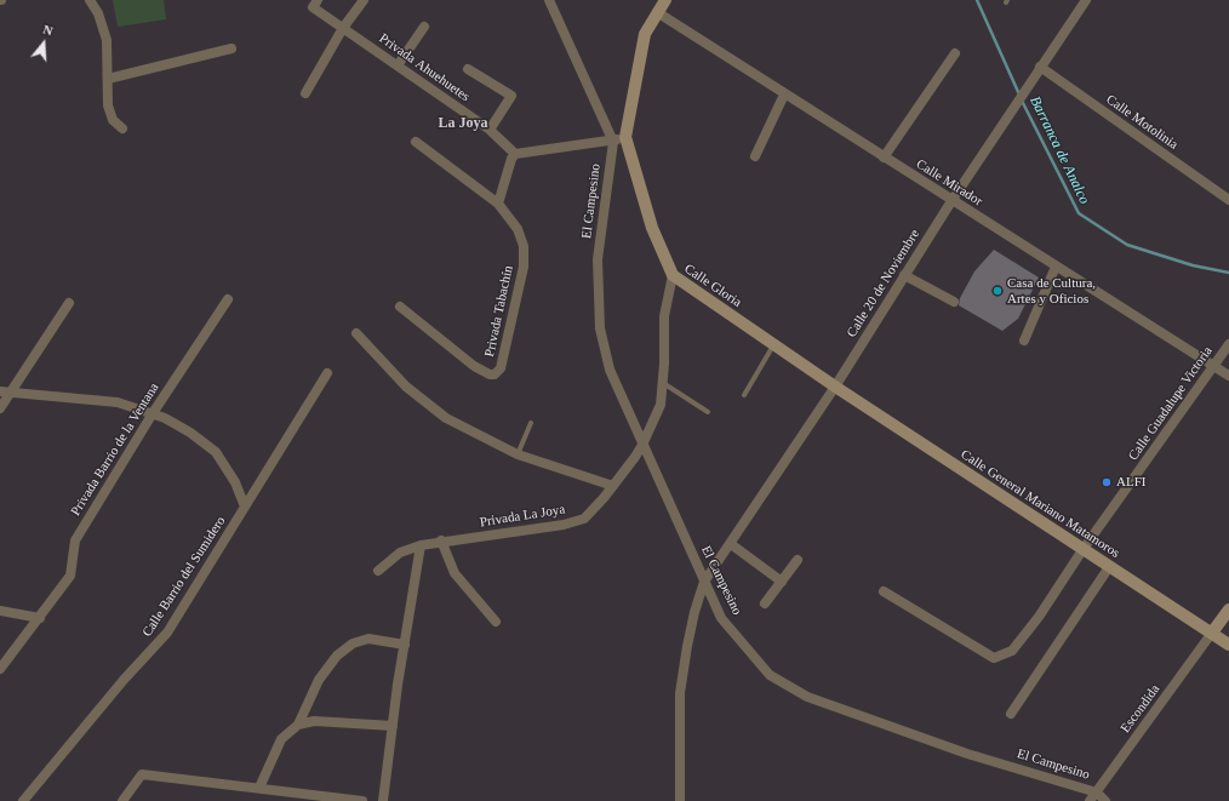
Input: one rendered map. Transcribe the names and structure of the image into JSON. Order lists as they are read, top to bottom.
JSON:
{
  "streets": {
    "main road": ["Calle Gloria", "Calle General Mariano Matamoros"],
    "street": [
      "Privada Ahuehuetes",
      "Calle Motolinia",
      "Calle Mirador",
      "El Campesino",
      "Calle 20 de Noviembre",
      "Privada Tabachín",
      "Calle Guadalupe Victoria",
      "Privada Barrio de la Ventana",
      "Privada La Joya",
      "Calle Barrio del Sumidero",
      "Escondida"
    ]
  },
  "crossings": [
    ["Calle Motolinia", "Calle 20 de Noviembre"],
    ["Calle Mirador", "Calle 20 de Noviembre"],
    ["Calle Mirador", "Calle Guadalupe Victoria"],
    ["El Campesino", "Calle 20 de Noviembre"],
    ["El Campesino", "Privada La Joya"],
    ["El Campesino", "Escondida"],
    ["Calle 20 de Noviembre", "Calle Gloria"],
    ["Calle 20 de Noviembre", "Calle General Mariano Matamoros"],
    ["Calle Gloria", "Calle General Mariano Matamoros"],
    ["Calle Gloria", "Privada La Joya"],
    ["Calle Guadalupe Victoria", "Calle General Mariano Matamoros"],
    ["Calle General Mariano Matamoros", "Escondida"]
  ],
  "districts": ["La Joya"],
  "water": ["Barranca de Analco"],
  "places": ["Casa de Cultura, Artes y Oficios", "ALFI"],
  "north": "top"
}
